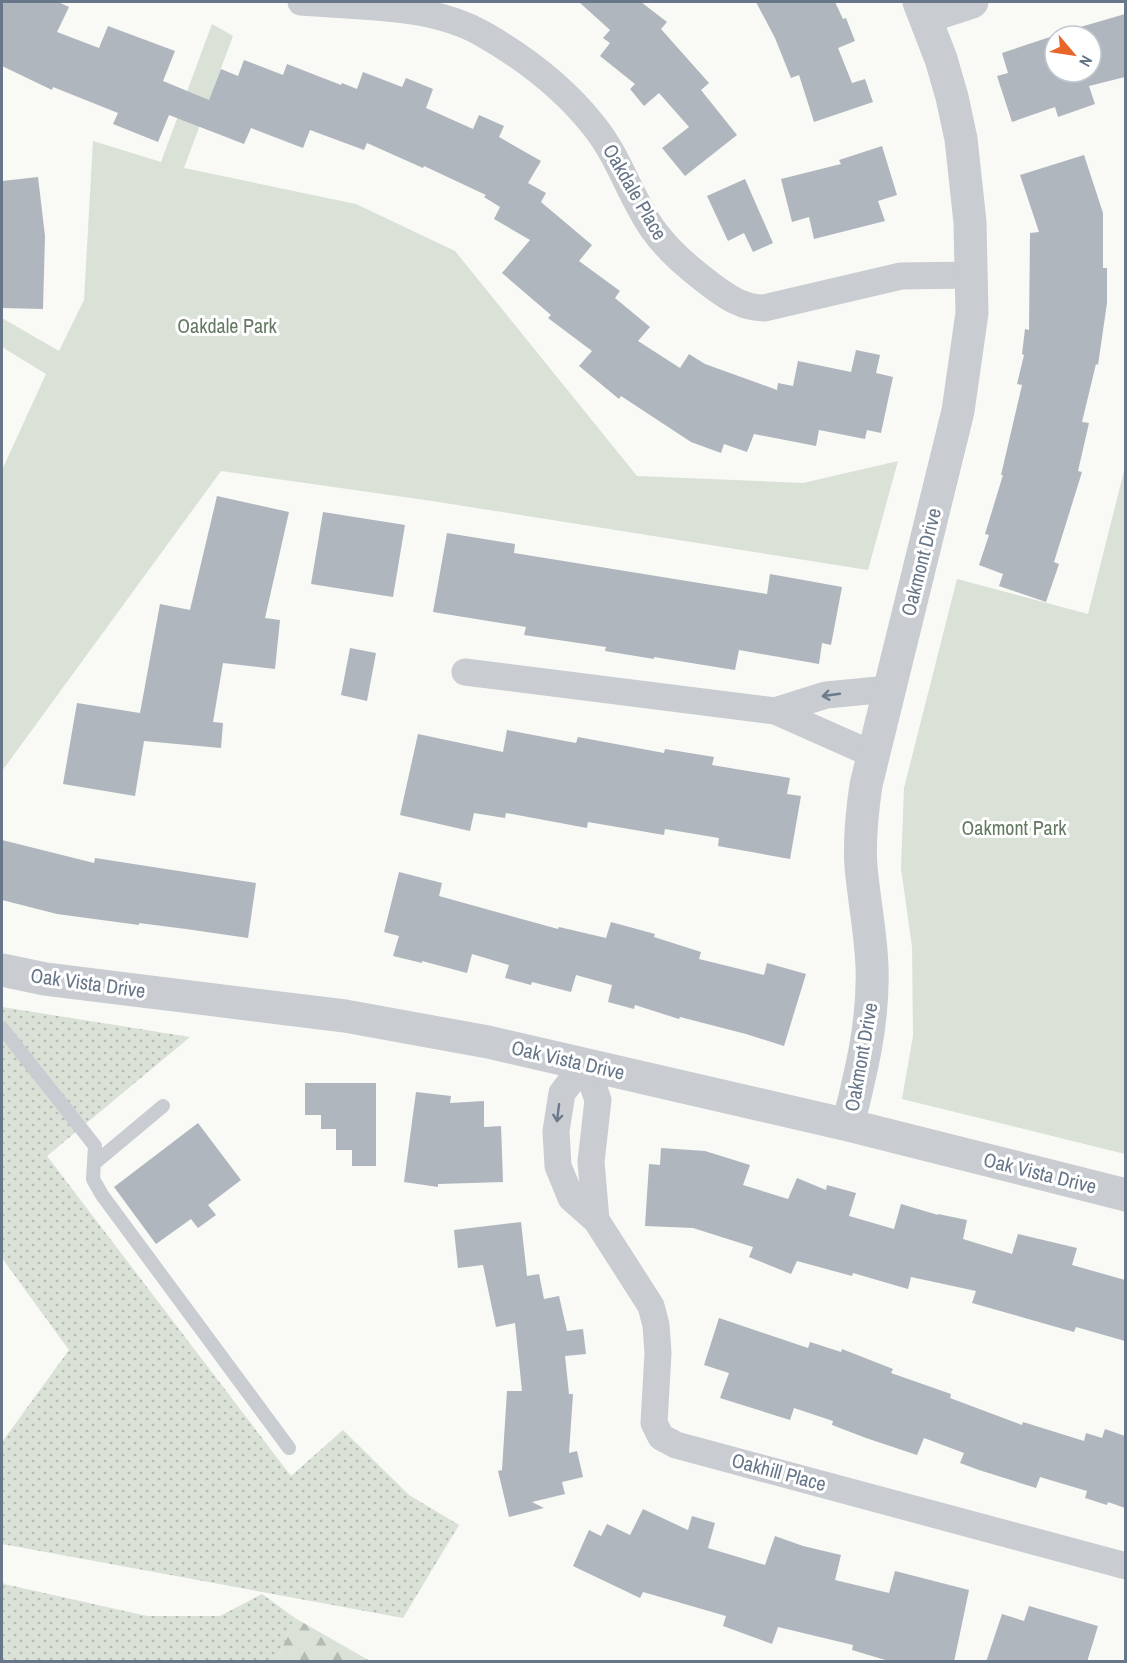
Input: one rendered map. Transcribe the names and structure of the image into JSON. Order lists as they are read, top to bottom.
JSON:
{
  "streets": {
    "street": [
      "Oakdale Place",
      "Oakmont Drive",
      "Oak Vista Drive",
      "Oakhill Place"
    ]
  },
  "crossings": [
    ["Oakdale Place", "Oakmont Drive"],
    ["Oakmont Drive", "Oak Vista Drive"],
    ["Oak Vista Drive", "Oakhill Place"]
  ],
  "parks": ["Oakdale Park", "Oakmont Park"],
  "north": "bottom right"
}
